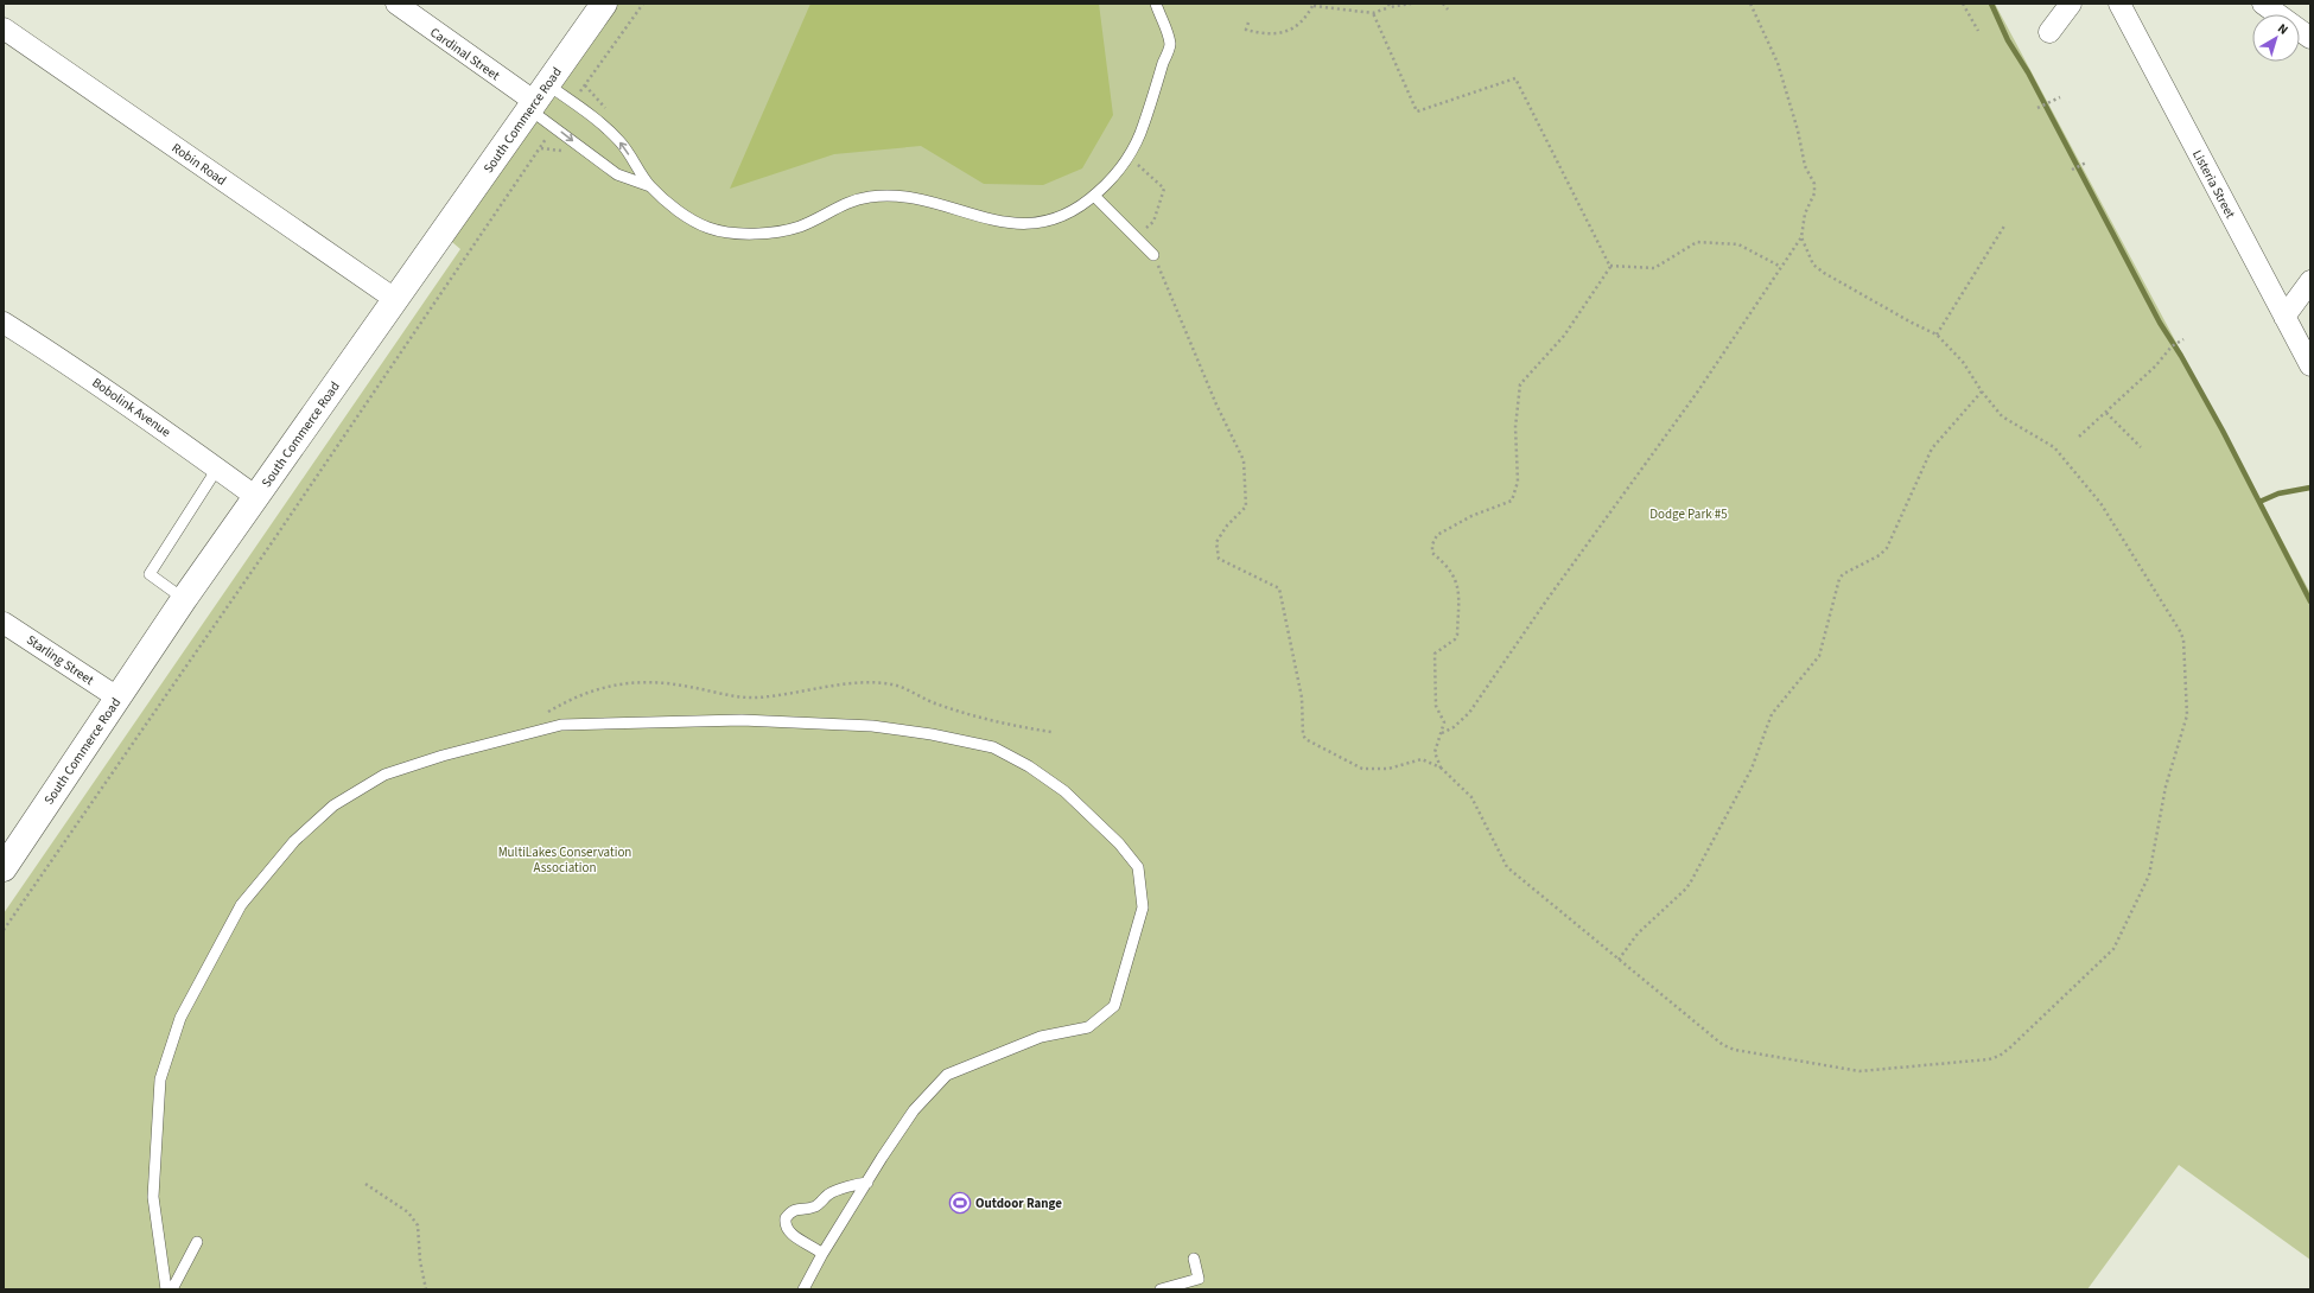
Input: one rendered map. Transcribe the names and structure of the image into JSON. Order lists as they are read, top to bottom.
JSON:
{
  "streets": {
    "street": [
      "Cardinal Street",
      "South Commerce Road",
      "Robin Road",
      "Listeria Street",
      "Bobolink Avenue",
      "Starling Street"
    ]
  },
  "crossings": [
    ["Cardinal Street", "South Commerce Road"],
    ["South Commerce Road", "Robin Road"],
    ["South Commerce Road", "Bobolink Avenue"],
    ["South Commerce Road", "Starling Street"]
  ],
  "parks": ["Dodge Park #5", "MultiLakes Conservation Association"],
  "places": {
    "sports": ["Outdoor Range"]
  },
  "north": "top right"
}
